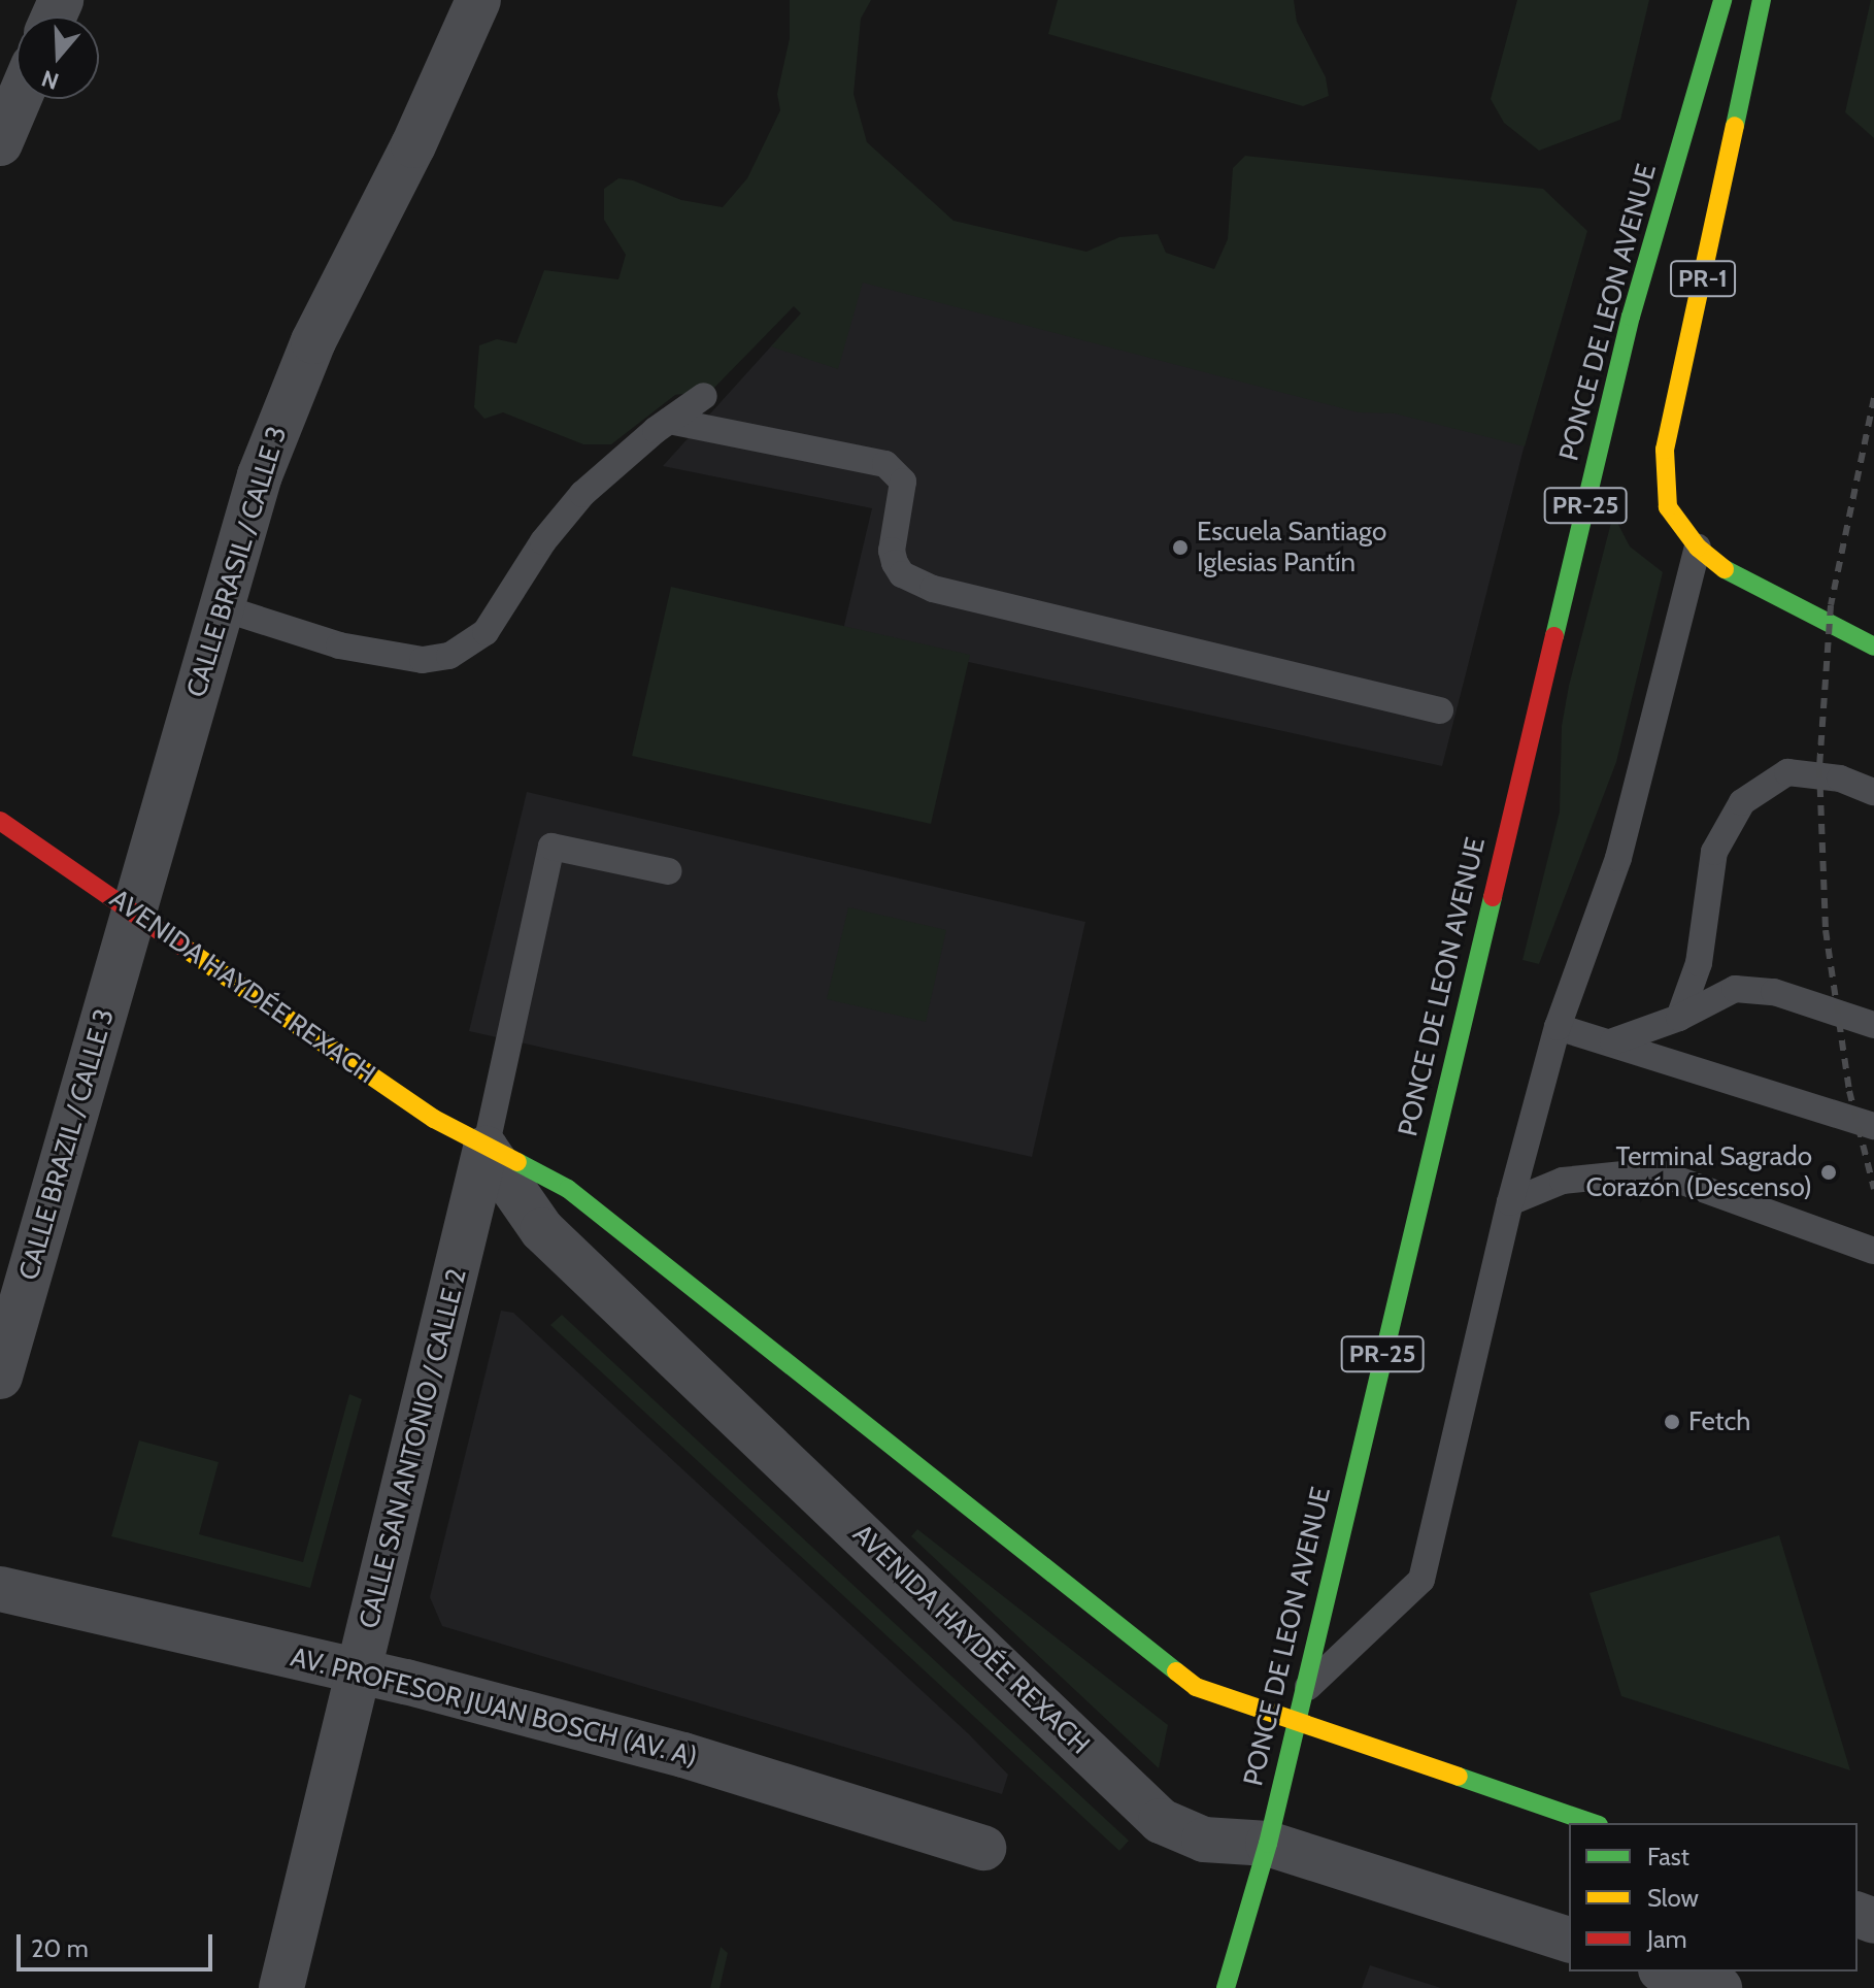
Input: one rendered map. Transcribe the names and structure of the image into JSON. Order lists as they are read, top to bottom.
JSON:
{
  "streets": {
    "main road": [
      "PR-1",
      "PONCE DE LEON AVENUE",
      "PR-25",
      "AVENIDA HAYDÉE REXACH"
    ],
    "street": [
      "CALLE BRASIL / CALLE 3",
      "CALLE BRAZIL / CALLE 3",
      "CALLE SAN ANTONIO / CALLE 2",
      "AV. PROFESOR JUAN BOSCH (AV. A)"
    ]
  },
  "crossings": [
    ["PONCE DE LEON AVENUE", "AVENIDA HAYDÉE REXACH"],
    ["CALLE BRASIL / CALLE 3", "AVENIDA HAYDÉE REXACH"],
    ["CALLE BRASIL / CALLE 3", "CALLE BRAZIL / CALLE 3"],
    ["AVENIDA HAYDÉE REXACH", "CALLE BRAZIL / CALLE 3"],
    ["AVENIDA HAYDÉE REXACH", "CALLE SAN ANTONIO / CALLE 2"],
    ["CALLE SAN ANTONIO / CALLE 2", "AV. PROFESOR JUAN BOSCH (AV. A)"]
  ],
  "places": ["Escuela Santiago Iglesias Pantín", "Terminal Sagrado Corazón (Descenso)", "Fetch"],
  "legend": ["Fast", "Slow", "Jam"],
  "scale_bar": "20 m",
  "north": "bottom"
}
